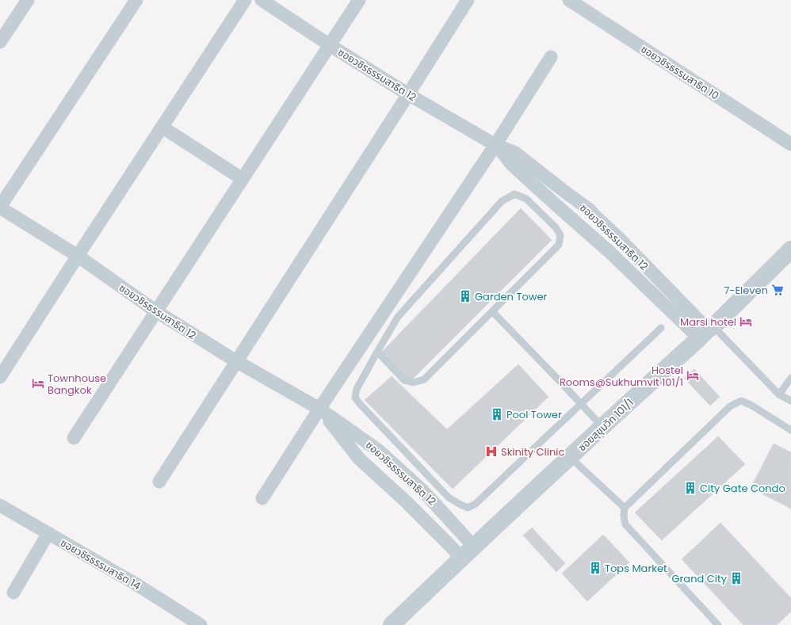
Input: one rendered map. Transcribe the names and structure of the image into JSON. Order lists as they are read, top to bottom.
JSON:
{
  "streets": {
    "street": [
      "ซอยวชิรธรรมสาธิต 10",
      "ซอยวชิรธรรมสาธิต 12",
      "ซอยสุขุมวิท 101/1",
      "ซอยวชิรธรรมสาธิต 14"
    ]
  },
  "crossings": [
    ["ซอยวชิรธรรมสาธิต 12", "ซอยสุขุมวิท 101/1"]
  ],
  "places": {
    "supermarket": ["7-Eleven"],
    "building": [
      "Garden Tower",
      "Pool Tower",
      "City Gate Condo",
      "Tops Market",
      "Grand City"
    ],
    "hotel": ["Marsi hotel", "Hostel Rooms@Sukhumvit 101/1", "Townhouse Bangkok"],
    "hospital": ["Skinity Clinic"]
  }
}
